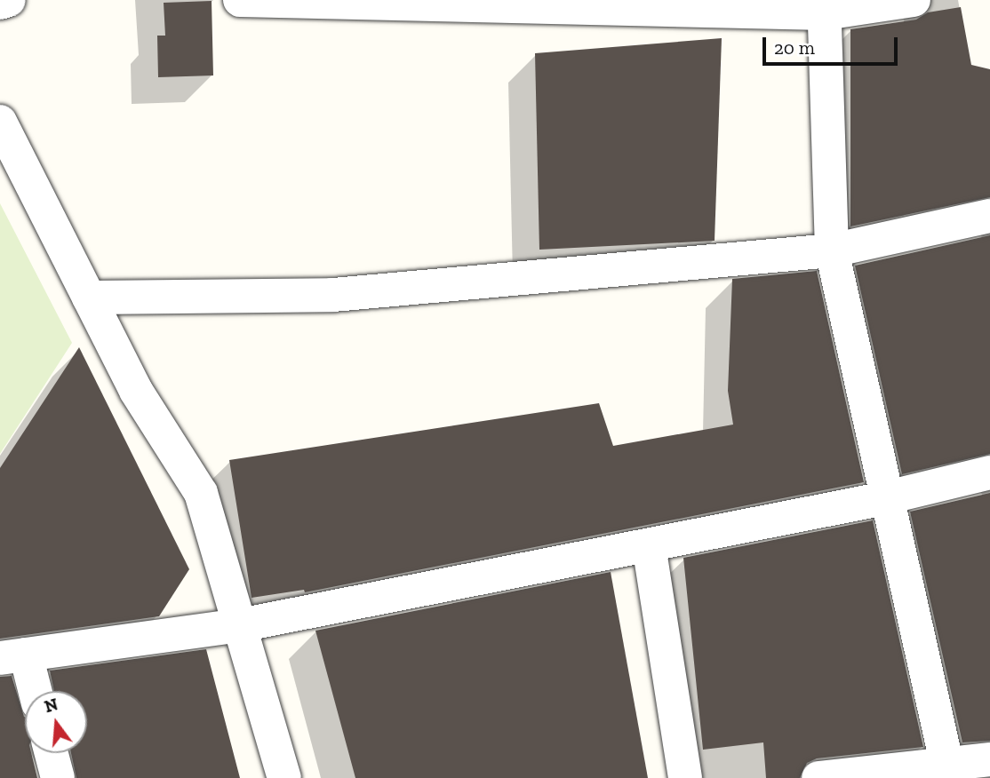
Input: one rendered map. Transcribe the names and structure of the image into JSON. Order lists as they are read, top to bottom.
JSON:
{
  "scale_bar": "20 m",
  "north": "top"
}
